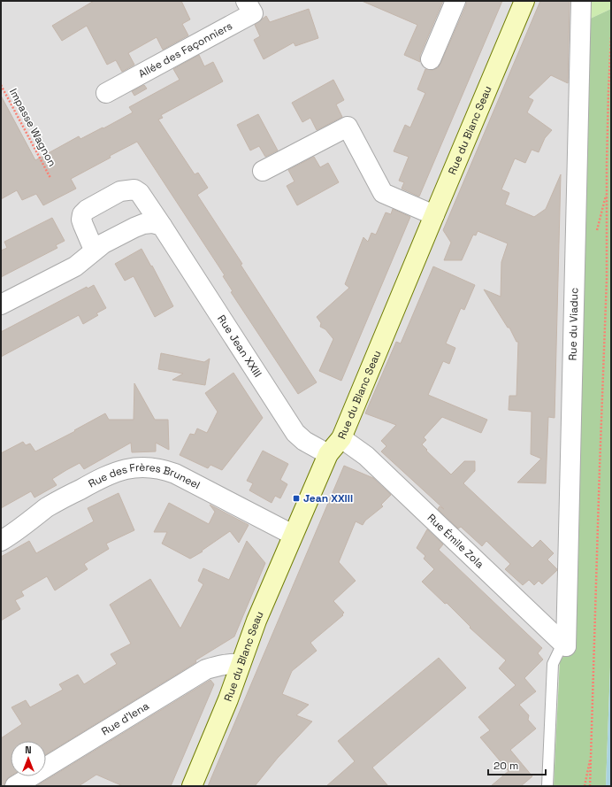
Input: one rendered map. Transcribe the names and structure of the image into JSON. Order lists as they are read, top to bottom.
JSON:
{
  "streets": {
    "street": [
      "Allée des Façonniers",
      "Rue du Blanc Seau",
      "Rue du Viaduc",
      "Rue Jean XXIII",
      "Rue des Frères Bruneel",
      "Rue Émile Zola",
      "Rue d'Iena"
    ],
    "path": ["Impasse Wagnon"]
  },
  "crossings": [
    ["Rue du Blanc Seau", "Rue Jean XXIII"],
    ["Rue du Blanc Seau", "Rue des Frères Bruneel"],
    ["Rue du Blanc Seau", "Rue Émile Zola"],
    ["Rue du Blanc Seau", "Rue d'Iena"],
    ["Rue du Viaduc", "Rue Émile Zola"]
  ],
  "places": {
    "transit": ["Jean XXIII"]
  },
  "scale_bar": "20 m",
  "north": "top"
}
